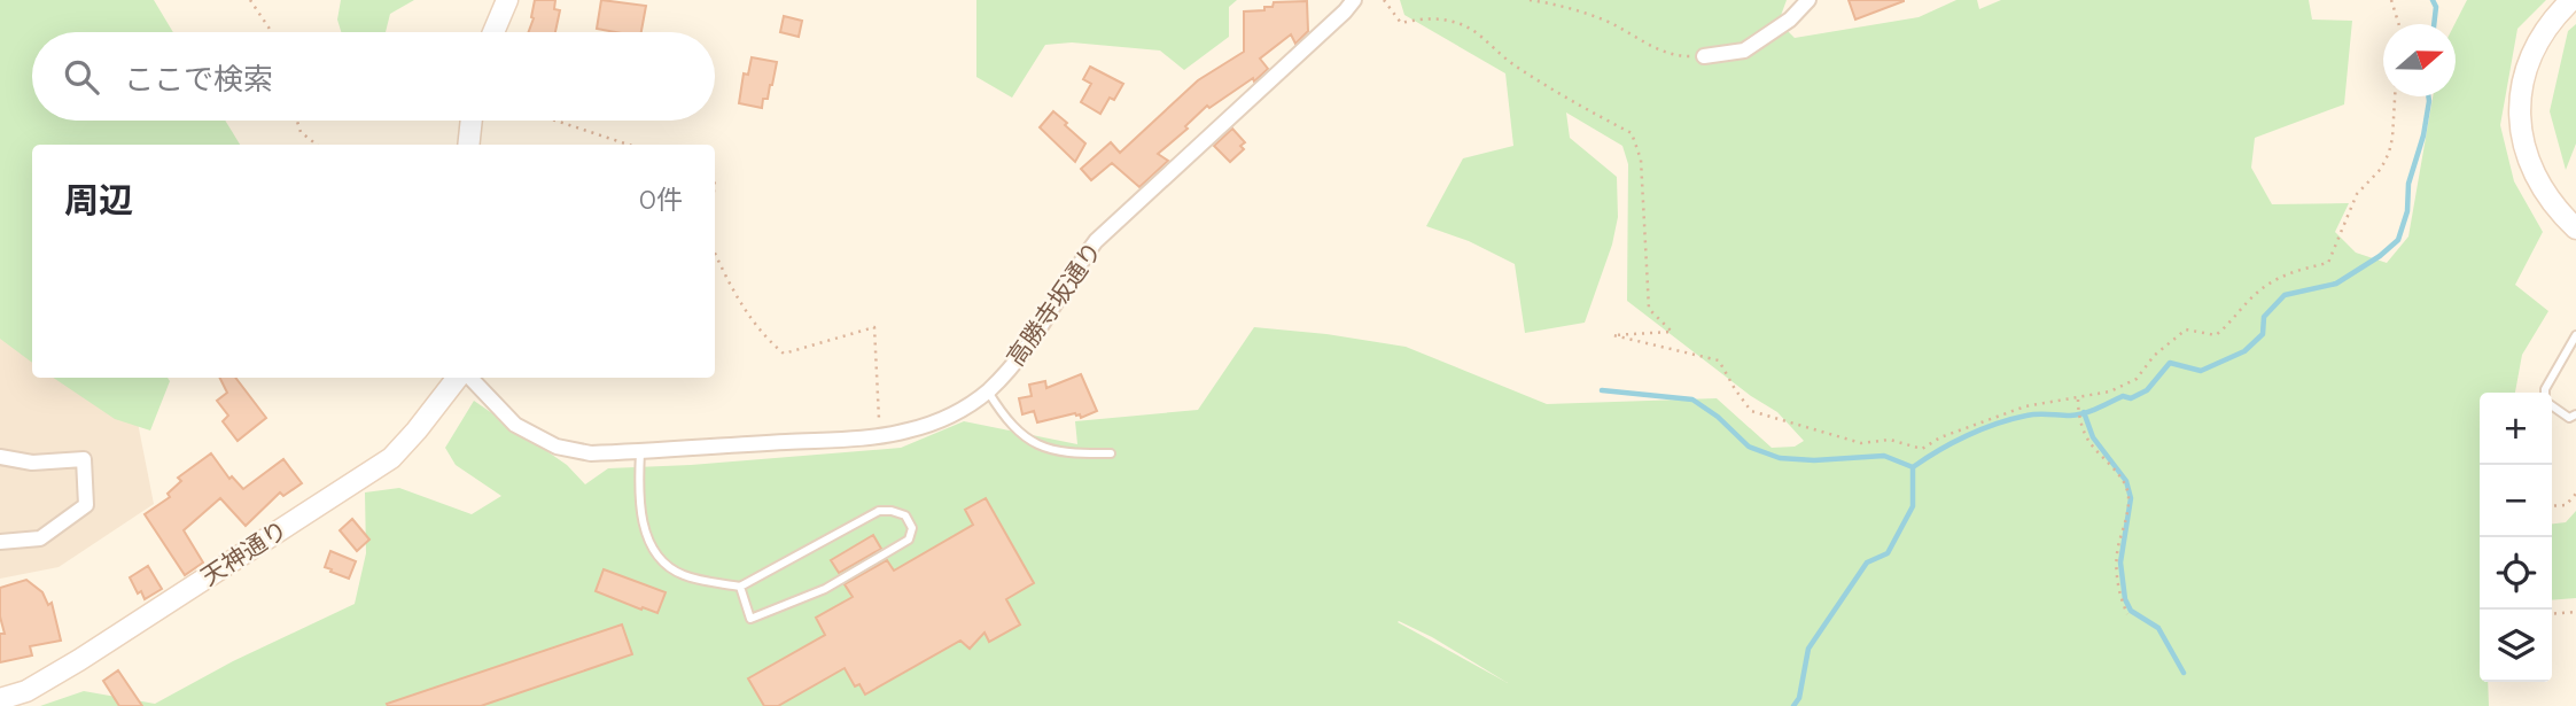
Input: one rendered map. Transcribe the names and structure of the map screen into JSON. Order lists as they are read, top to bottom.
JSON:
{
  "streets": {
    "street": ["高勝寺坂通り", "天神通り"]
  },
  "north": "right",
  "page": {
    "search": "ここで検索",
    "heading": ["周辺", "0件"],
    "map_buttons": ["+", "−"]
  }
}
